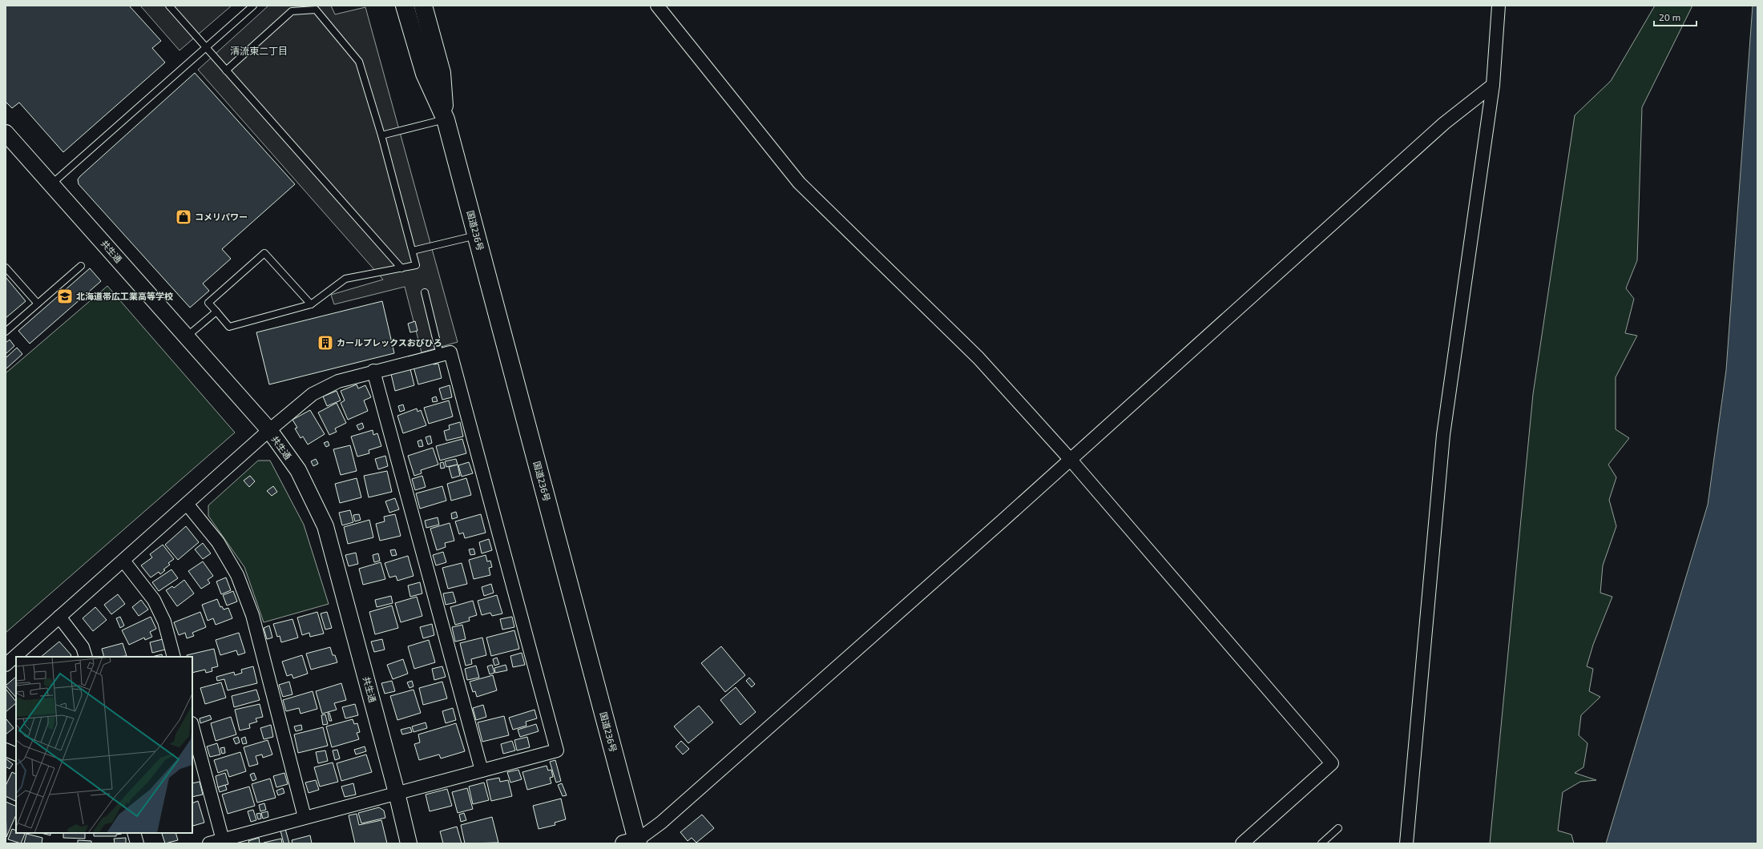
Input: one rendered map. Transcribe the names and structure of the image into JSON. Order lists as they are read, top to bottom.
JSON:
{
  "streets": {
    "highway": ["国道236号"],
    "street": ["共生通"]
  },
  "districts": ["清流東二丁目"],
  "places": {
    "shop": ["コメリパワー"],
    "school or university": ["北海道帯広工業高等学校"],
    "building": ["カールプレックスおびひろ"]
  },
  "scale_bar": "20 m"
}
